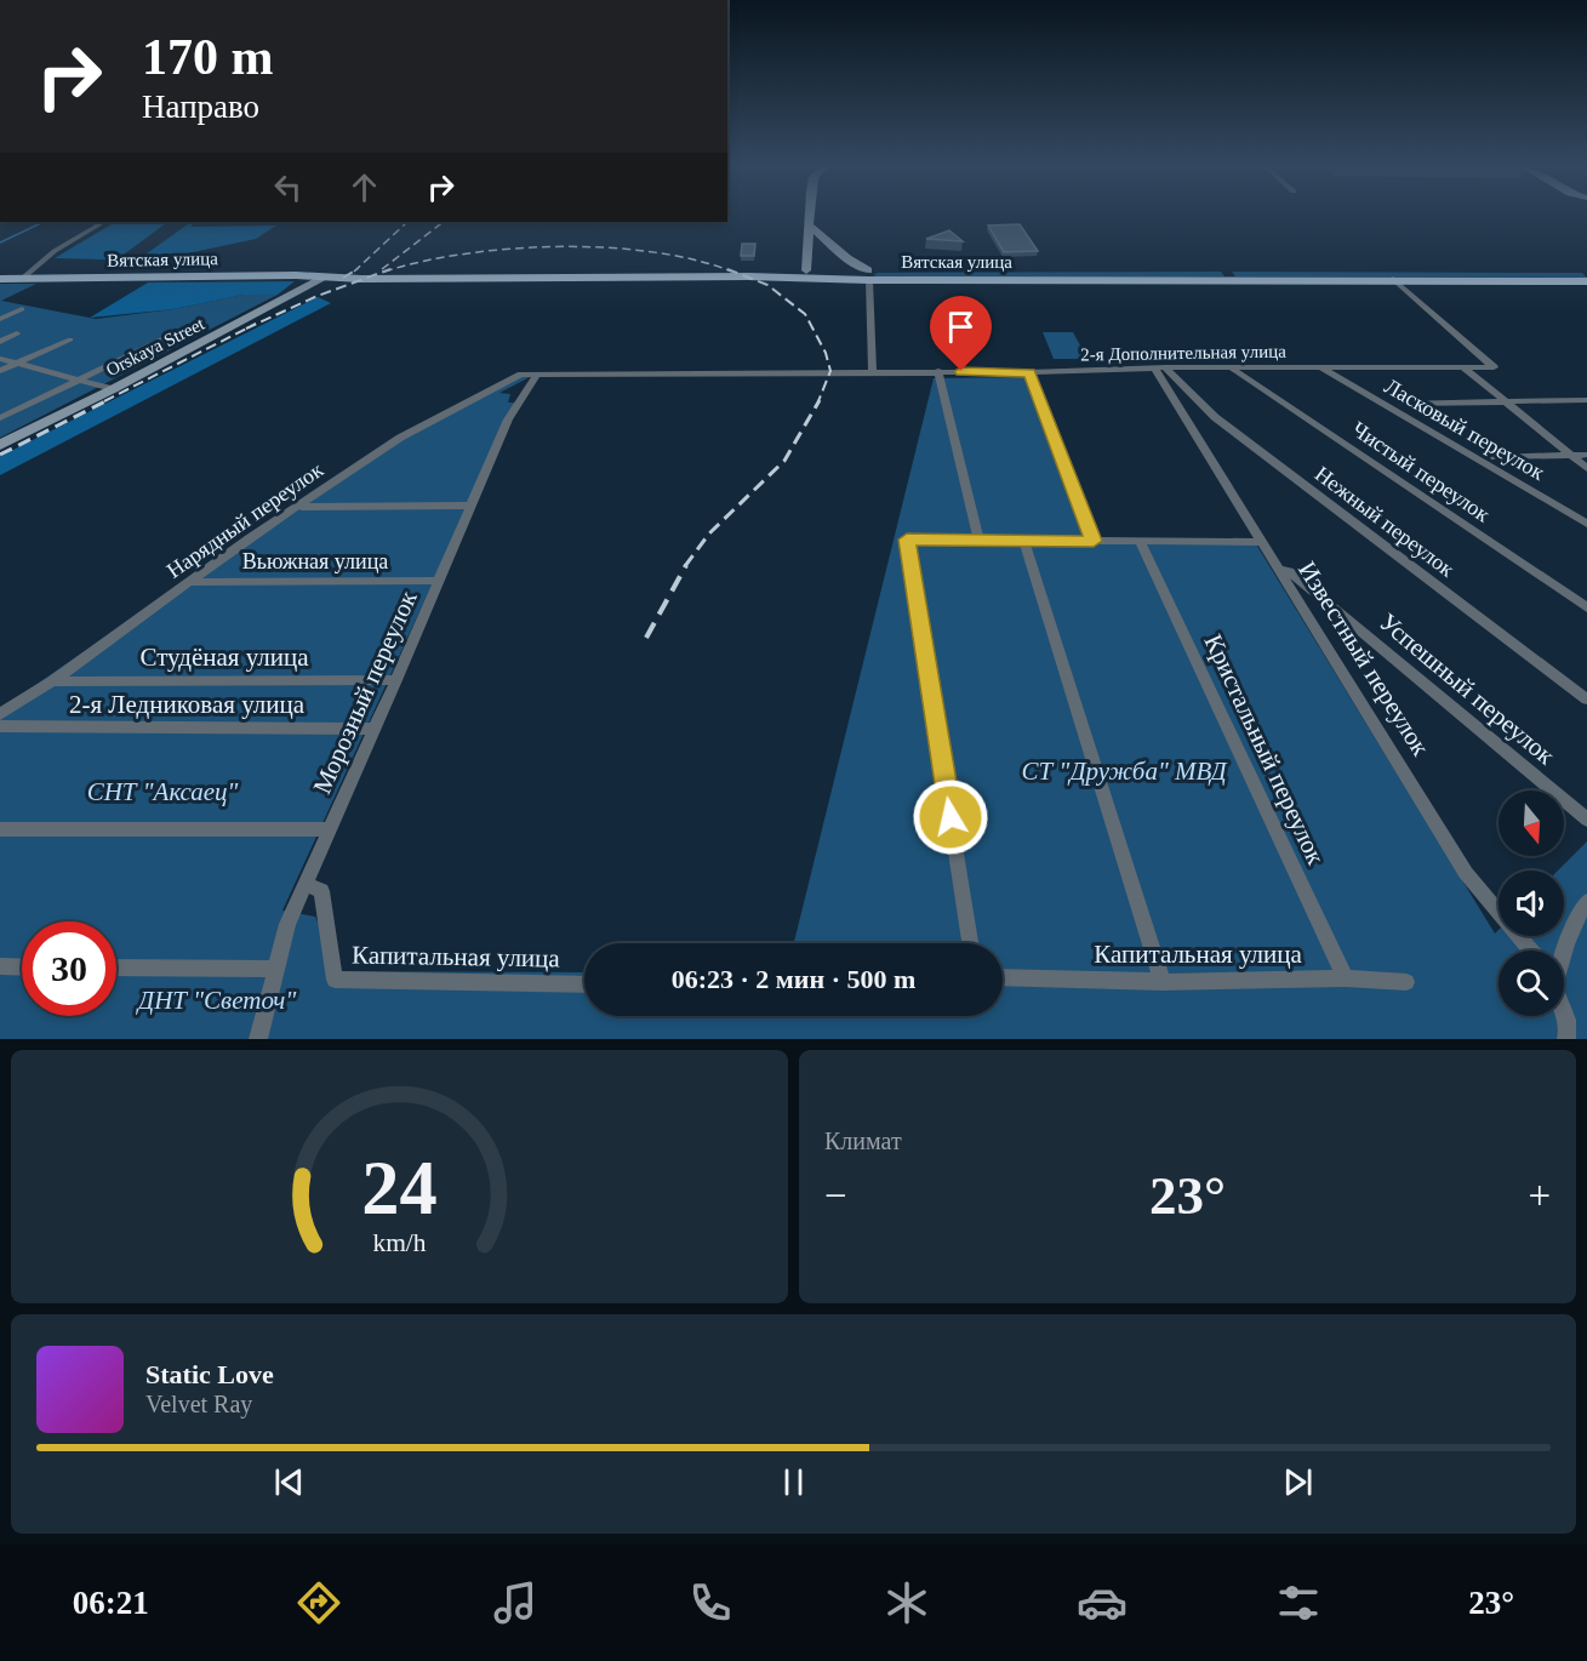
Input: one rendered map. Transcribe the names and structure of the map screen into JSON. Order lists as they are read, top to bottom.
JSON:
{
  "streets": {
    "main road": ["Вятская улица", "Orskaya Street"],
    "street": [
      "2-я Дополнительная улица",
      "Ласковый переулок",
      "Чистый переулок",
      "Нарядный переулок",
      "Нежный переулок",
      "Вьюжная улица",
      "Студёная улица",
      "Известный переулок",
      "Успешный переулок",
      "Морозный переулок",
      "2-я Ледниковая улица",
      "Кристальный переулок",
      "Капитальная улица"
    ]
  },
  "crossings": [
    ["Вятская улица", "Orskaya Street"],
    ["Вятская улица", "2-я Дополнительная улица"],
    ["2-я Дополнительная улица", "Ласковый переулок"],
    ["2-я Дополнительная улица", "Чистый переулок"],
    ["2-я Дополнительная улица", "Нарядный переулок"],
    ["2-я Дополнительная улица", "Нежный переулок"],
    ["2-я Дополнительная улица", "Известный переулок"],
    ["2-я Дополнительная улица", "Морозный переулок"],
    ["Нарядный переулок", "Вьюжная улица"],
    ["Нарядный переулок", "Студёная улица"],
    ["Нежный переулок", "Известный переулок"],
    ["Вьюжная улица", "Морозный переулок"],
    ["Студёная улица", "Морозный переулок"],
    ["Известный переулок", "Успешный переулок"],
    ["Морозный переулок", "2-я Ледниковая улица"],
    ["Морозный переулок", "Капитальная улица"],
    ["Кристальный переулок", "Капитальная улица"]
  ],
  "parks": ["СТ \"Дружба\" МВД", "СНТ \"Аксаец\"", "ДНТ \"Светоч\""],
  "north": "bottom",
  "page": {
    "turn": ["170 m", "Направо"],
    "limit": "30",
    "trip": "06:23 · 2 мин · 500 m",
    "tile": "Климат",
    "heat": ["−", "23°", "+"],
    "song": ["Static Love", "Velvet Ray"],
    "tabs": ["06:21", "23°"],
    "gauge": ["24", "km/h"]
  }
}
